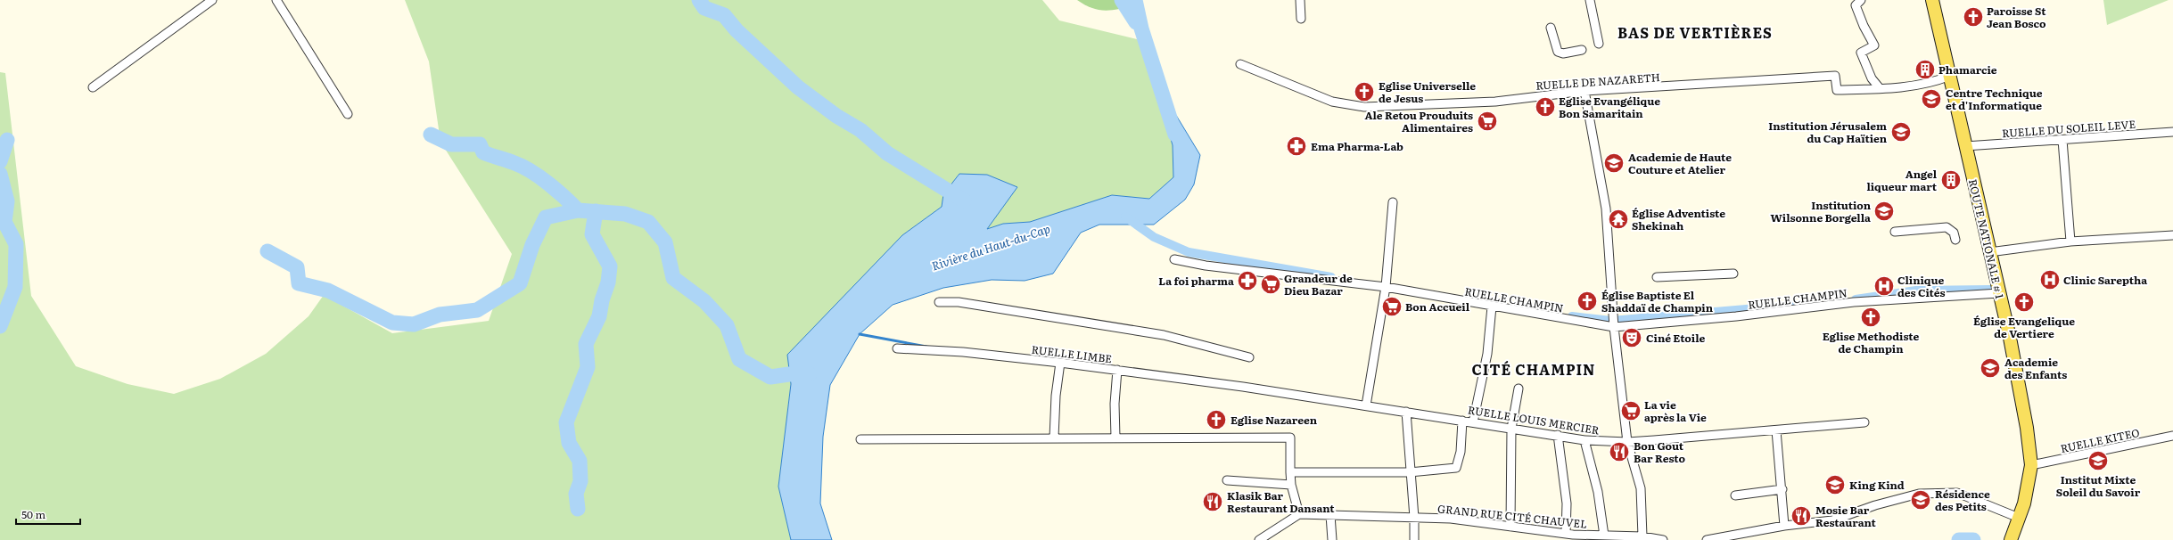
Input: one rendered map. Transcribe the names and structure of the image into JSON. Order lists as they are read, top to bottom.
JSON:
{
  "streets": {
    "main road": ["ROUTE NATIONALE # 1"],
    "street": [
      "RUELLE DE NAZARETH",
      "RUELLE DU SOLEIL LEVE",
      "RUELLE CHAMPIN",
      "RUELLE LIMBE",
      "RUELLE LOUIS MERCIER",
      "RUELLE KITEO",
      "GRAND RUE CITÉ CHAUVEL"
    ]
  },
  "crossings": [
    ["RUELLE DE NAZARETH", "ROUTE NATIONALE # 1"],
    ["RUELLE DU SOLEIL LEVE", "ROUTE NATIONALE # 1"],
    ["ROUTE NATIONALE # 1", "RUELLE CHAMPIN"],
    ["ROUTE NATIONALE # 1", "RUELLE KITEO"],
    ["RUELLE LIMBE", "RUELLE LOUIS MERCIER"]
  ],
  "districts": ["BAS DE VERTIÈRES", "CITÉ CHAMPIN"],
  "water": ["Rivière du Haut-du-Cap"],
  "places": {
    "church": [
      "Paroisse St Jean Bosco",
      "Eglise Universelle de Jesus",
      "Eglise Evangélique Bon Samaritain",
      "Église Baptiste El Shaddaï de Champin",
      "Église Evangelique de Vertiere",
      "Eglise Methodiste de Champin",
      "Eglise Nazareen"
    ],
    "building": ["Phamarcie", "Angel liqueur mart"],
    "school or university": [
      "Centre Technique et d'Informatique",
      "Institution Jérusalem du Cap Haïtien",
      "Academie de Haute Couture et Atelier",
      "Institution Wilsonne Borgella",
      "Academie des Enfants",
      "Institut Mixte Soleil du Savoir",
      "King Kind",
      "Résidence des Petits"
    ],
    "supermarket": [
      "Ale Retou Prouduits Alimentaires",
      "Grandeur de Dieu Bazar",
      "Bon Accueil",
      "La vie après la Vie"
    ],
    "pharmacy": ["Ema Pharma-Lab", "La foi pharma"],
    "temple": ["Église Adventiste Shekinah"],
    "hospital": ["Clinic Sareptha", "Clinique des Cités"],
    "theatre": ["Ciné Etoile"],
    "restaurant": ["Bon Gout Bar Resto", "Klasik Bar Restaurant Dansant", "Mosie Bar Restaurant"]
  },
  "scale_bar": "50 m"
}
